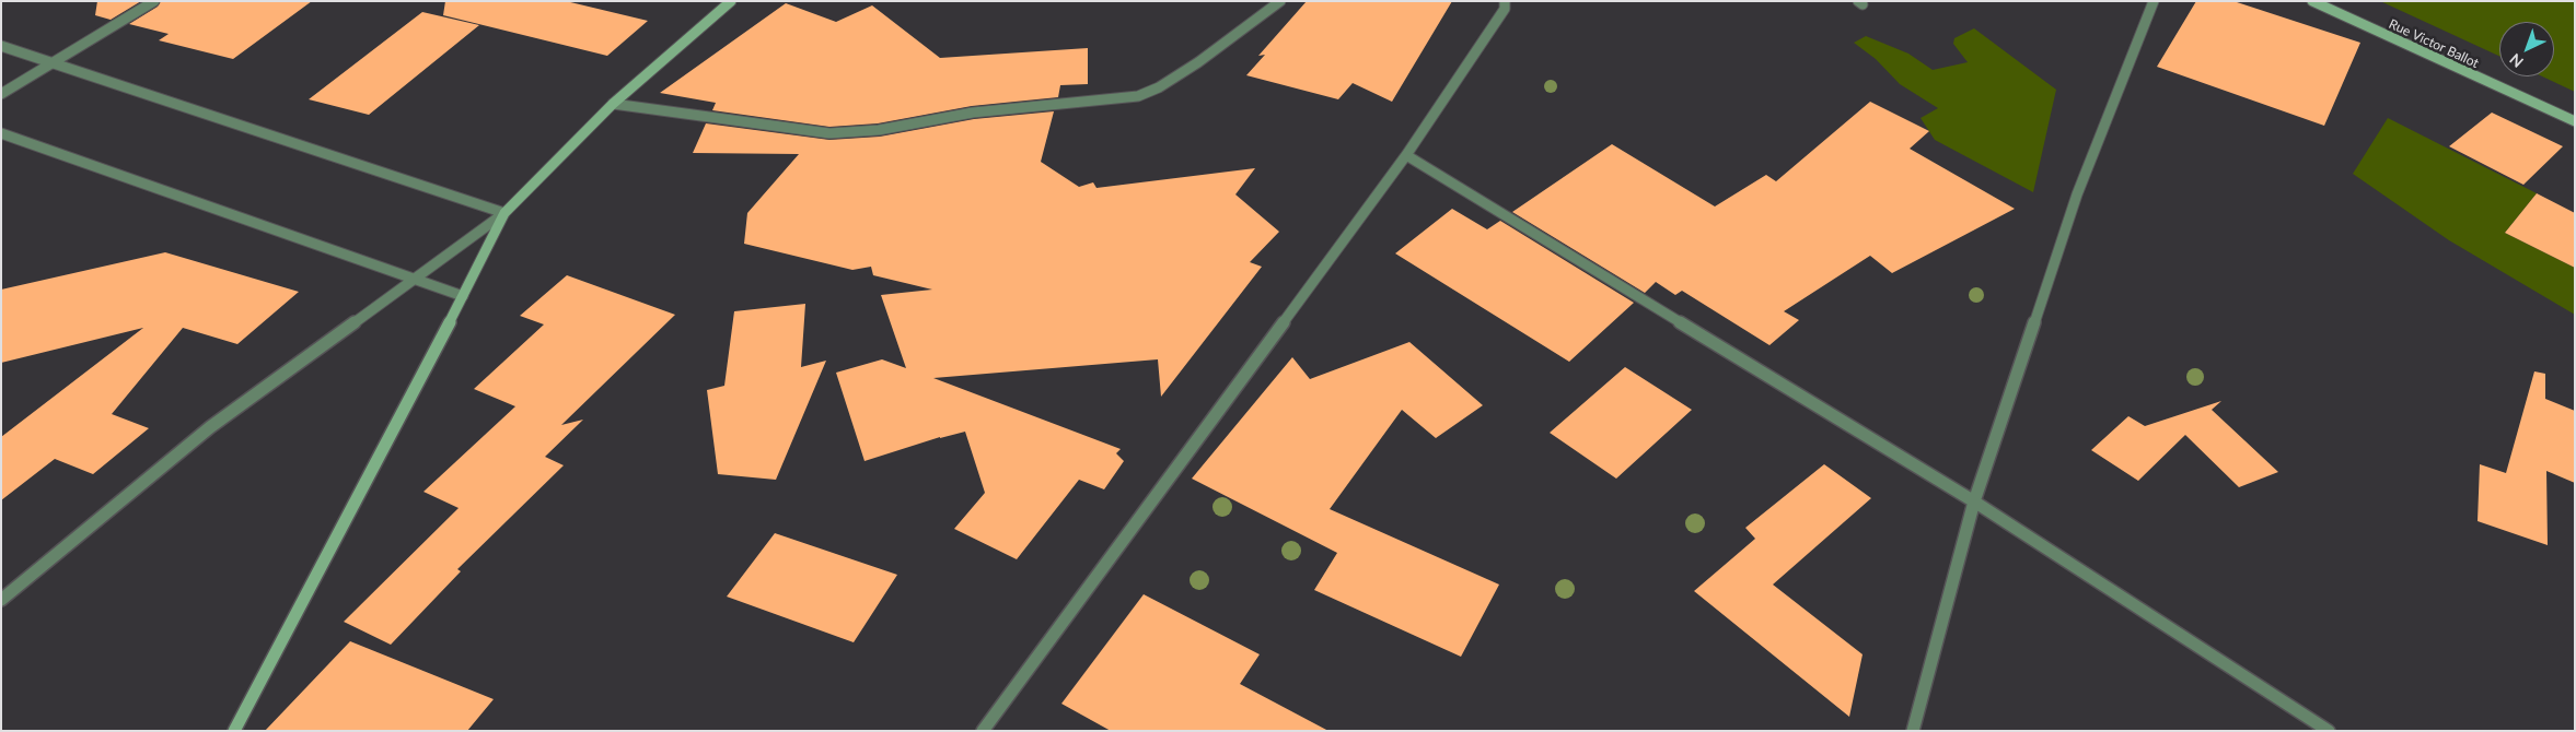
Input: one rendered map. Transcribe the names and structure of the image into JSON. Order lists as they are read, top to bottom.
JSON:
{
  "streets": {
    "street": ["Rue Victor Ballot"]
  },
  "north": "bottom left"
}
